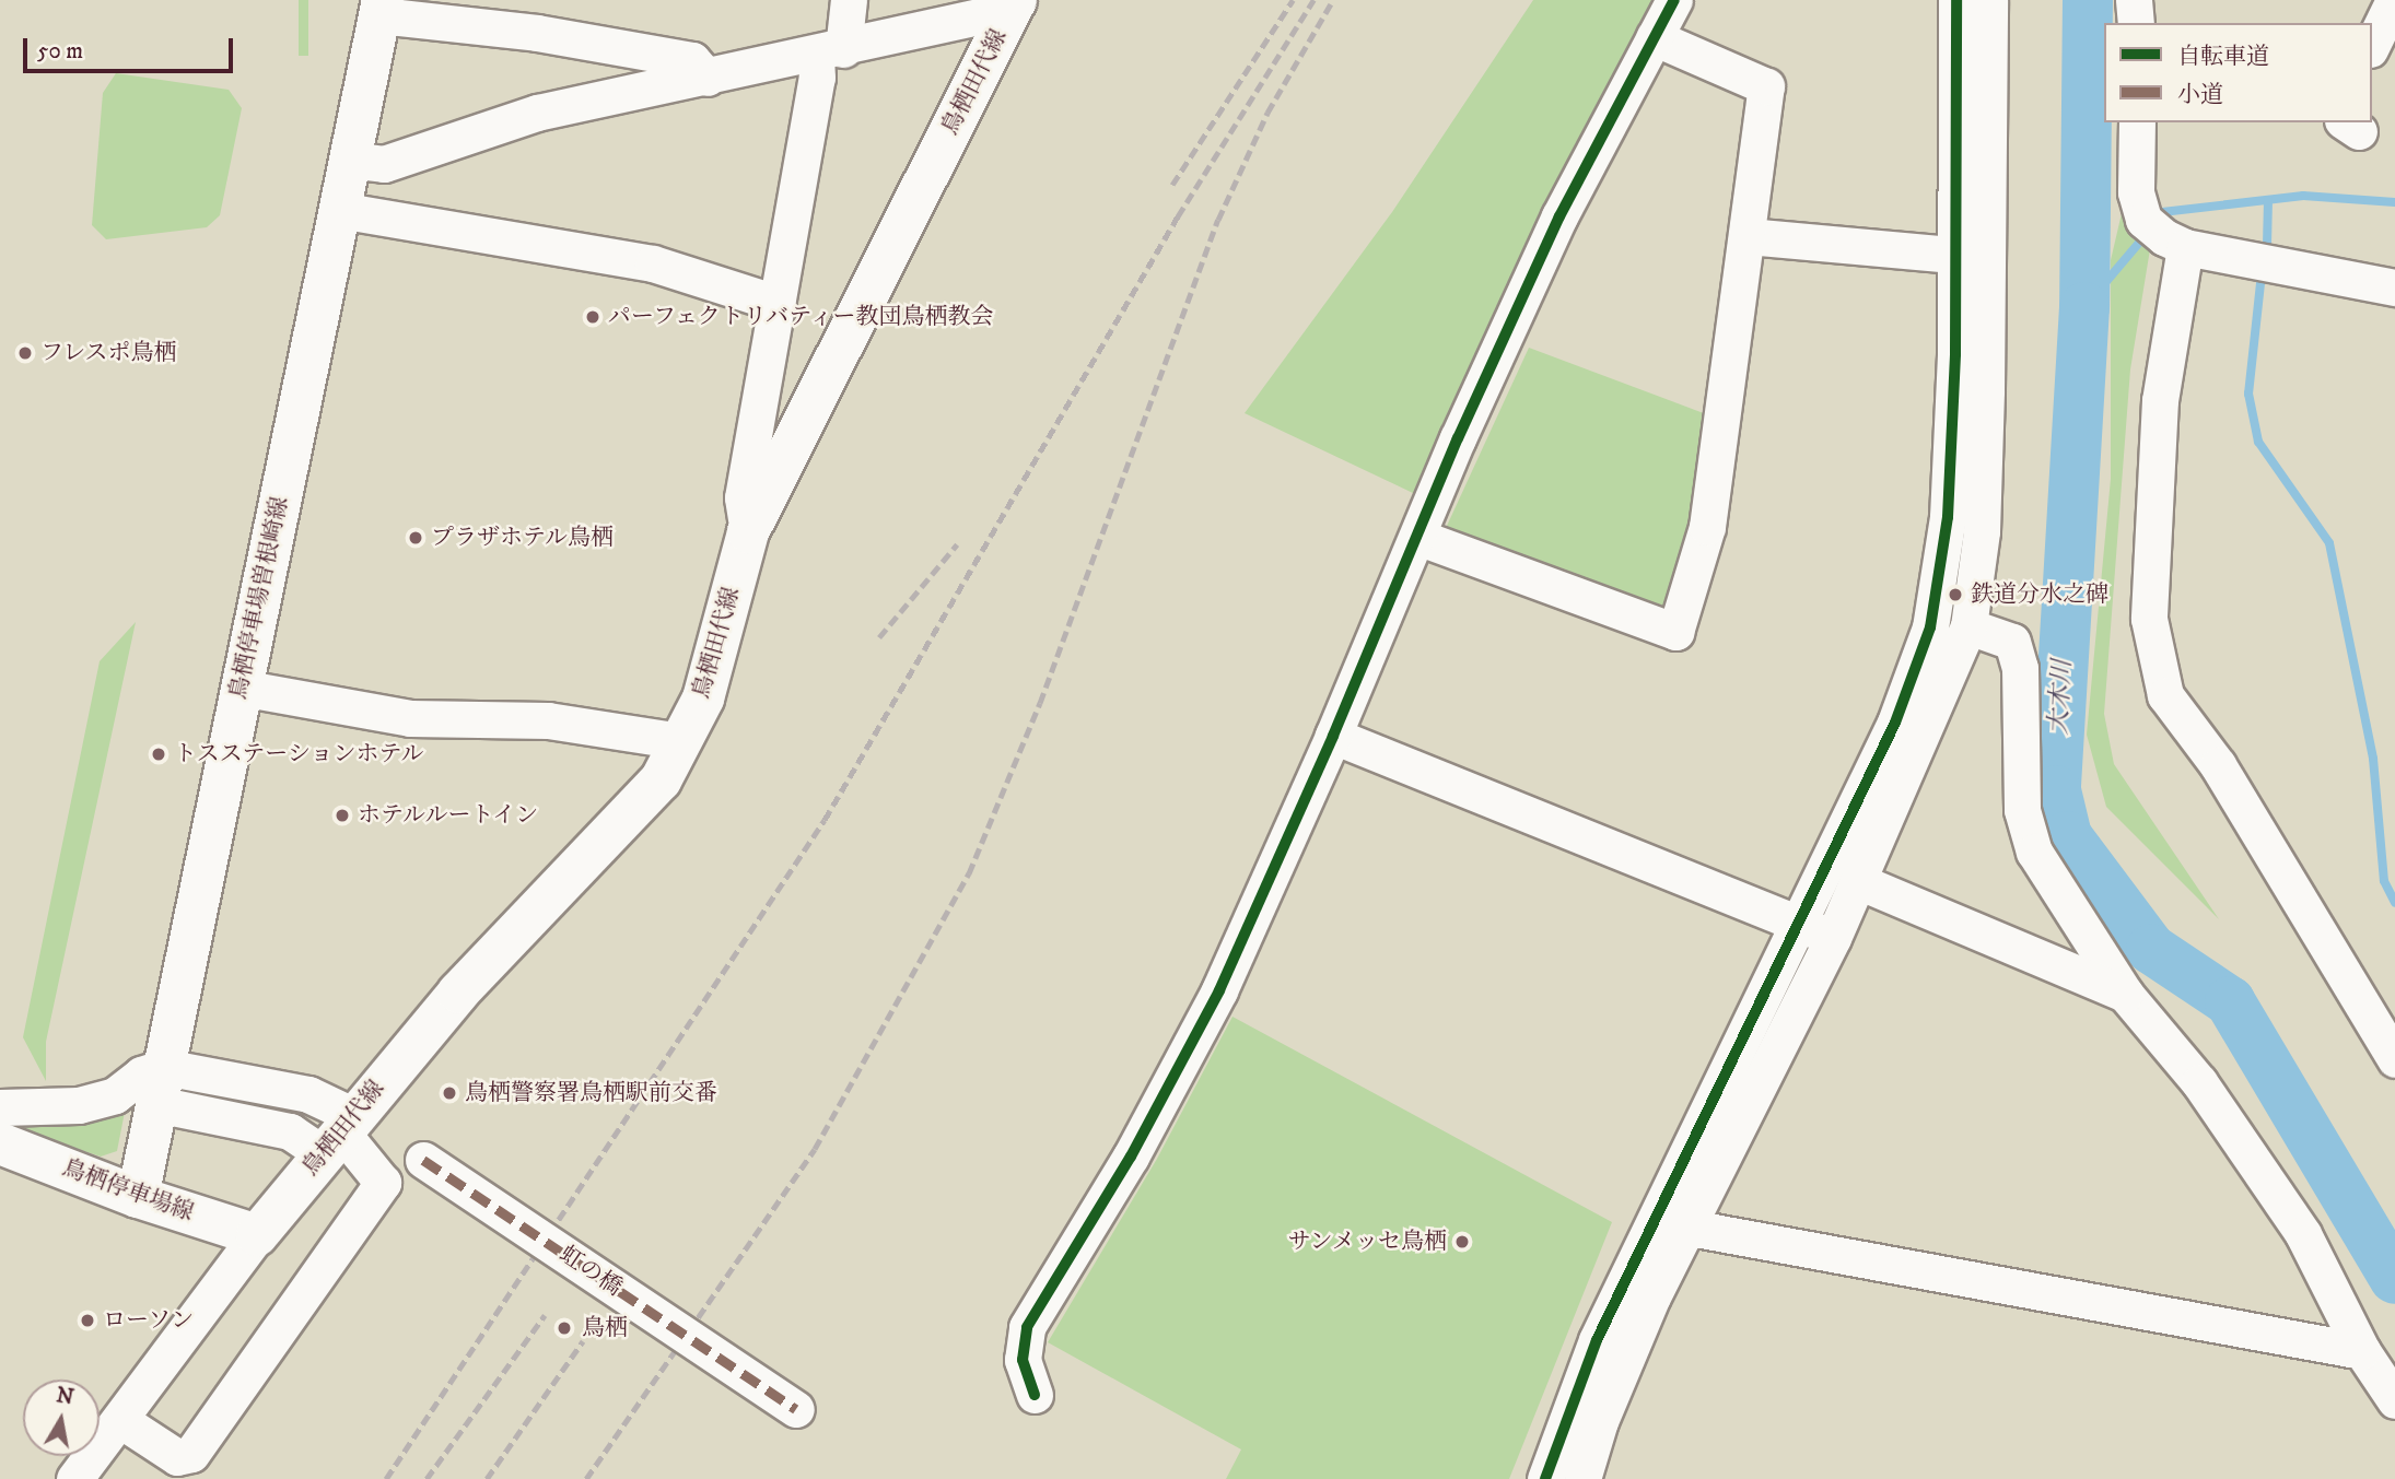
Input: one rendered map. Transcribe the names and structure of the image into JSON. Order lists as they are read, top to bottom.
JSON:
{
  "streets": {
    "main road": ["鳥栖田代線", "鳥栖停車場曽根崎線", "鳥栖停車場線"],
    "street": ["虹の橋"]
  },
  "crossings": [
    ["鳥栖田代線", "鳥栖停車場線"],
    ["鳥栖停車場曽根崎線", "鳥栖停車場線"]
  ],
  "water": ["大木川"],
  "places": [
    "パーフェクトリバティー教団鳥栖教会",
    "フレスポ鳥栖",
    "プラザホテル鳥栖",
    "鉄道分水之碑",
    "トスステーションホテル",
    "ホテルルートイン",
    "鳥栖警察署鳥栖駅前交番",
    "サンメッセ鳥栖",
    "ローソン",
    "鳥栖"
  ],
  "legend": ["自転車道", "小道"],
  "scale_bar": "50 m",
  "north": "top"
}
